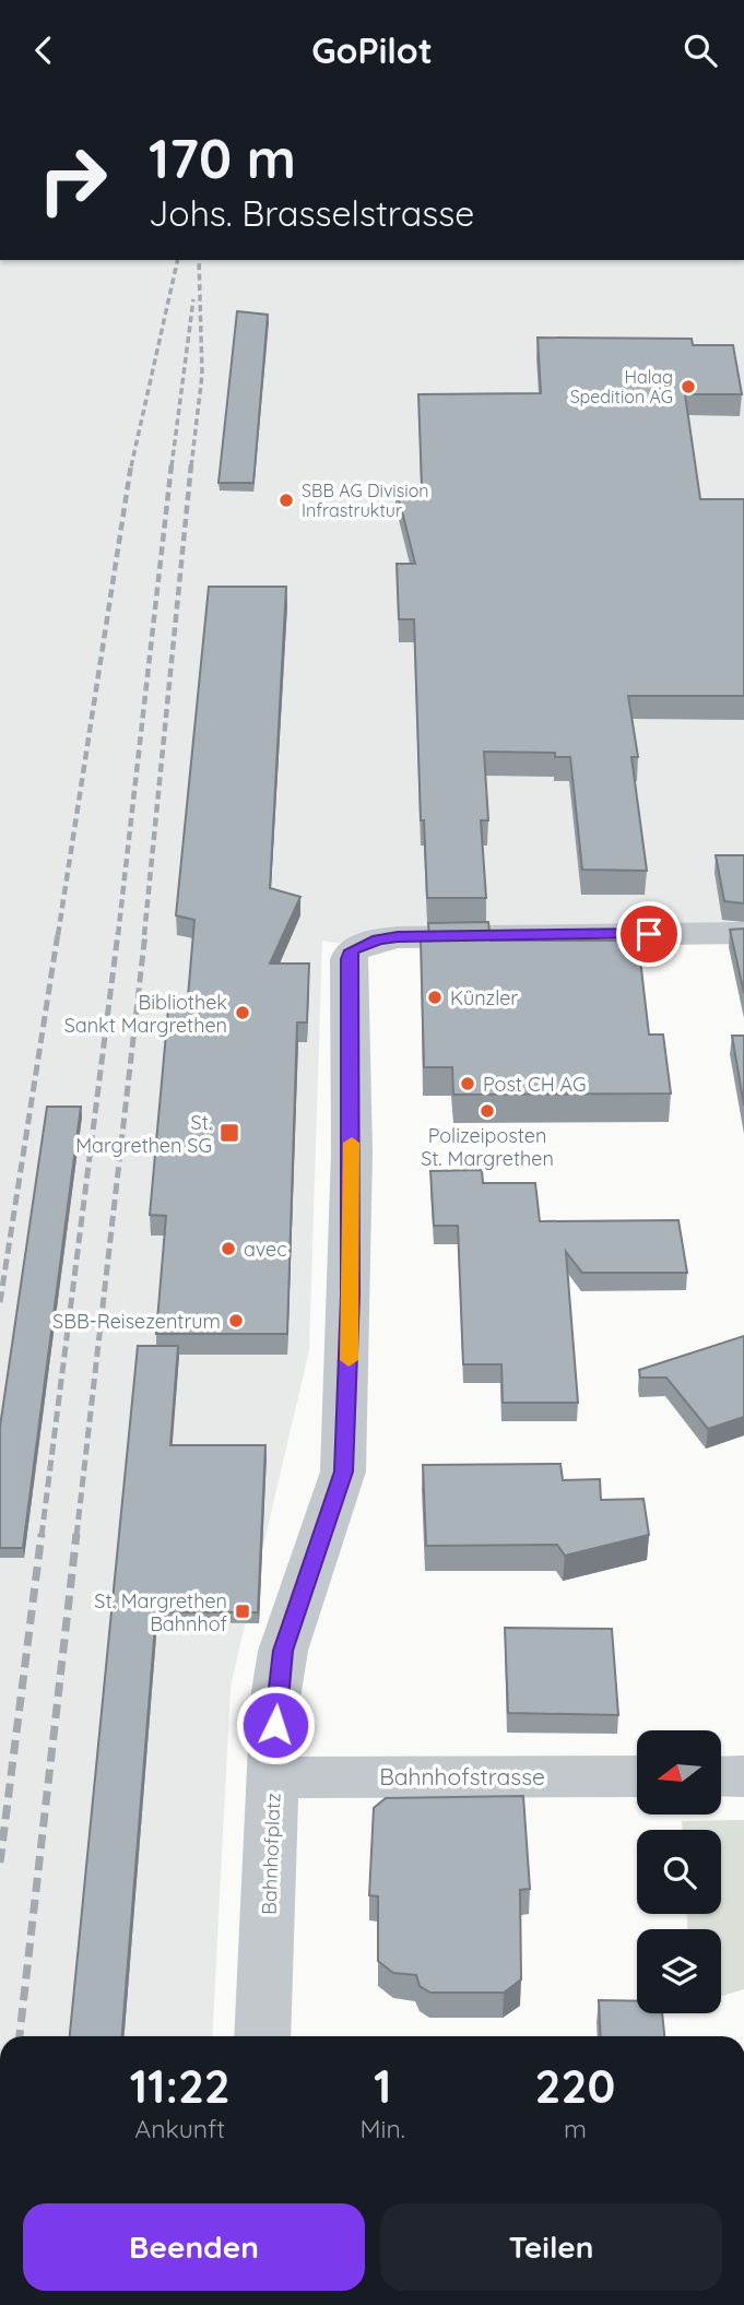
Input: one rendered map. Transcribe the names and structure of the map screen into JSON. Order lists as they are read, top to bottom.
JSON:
{
  "streets": {
    "street": ["Bahnhofstrasse", "Bahnhofplatz"]
  },
  "crossings": [
    ["Bahnhofstrasse", "Bahnhofplatz"]
  ],
  "places": {
    "other": [
      "Halag Spedition AG",
      "SBB AG Division Infrastruktur",
      "Künzler",
      "Bibliothek Sankt Margrethen",
      "Post CH AG",
      "Polizeiposten St. Margrethen",
      "avec",
      "SBB-Reisezentrum"
    ],
    "transit": ["St. Margrethen SG", "St. Margrethen Bahnhof"]
  },
  "north": "left",
  "page": {
    "header": "GoPilot",
    "turn": ["170 m", "Johs. Brasselstrasse"],
    "eta": [
      "11:22",
      "Ankunft",
      "1",
      "Min.",
      "220",
      "m"
    ],
    "buttons": ["Beenden", "Teilen"]
  }
}
